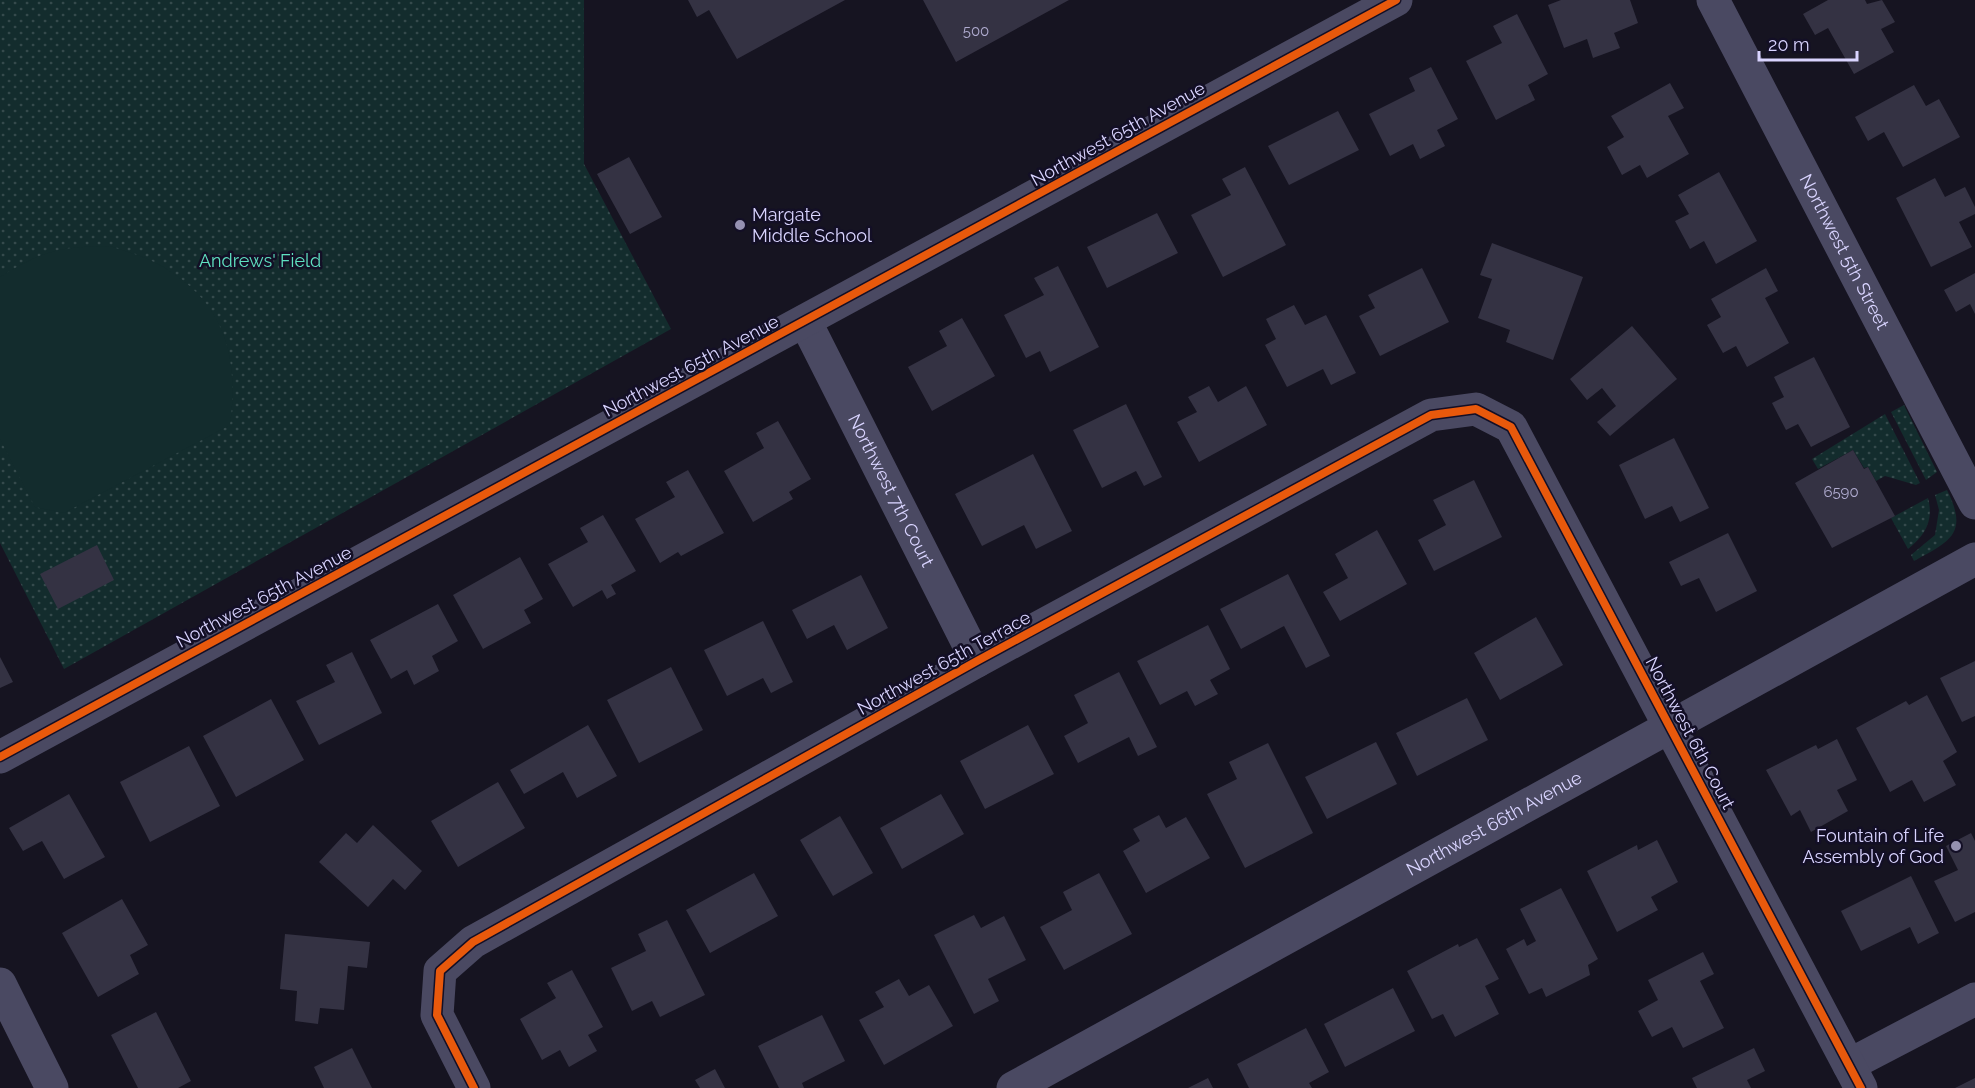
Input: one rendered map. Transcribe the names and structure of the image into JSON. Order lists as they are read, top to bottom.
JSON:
{
  "streets": {
    "street": [
      "Northwest 65th Avenue",
      "Northwest 5th Street",
      "Northwest 7th Court",
      "Northwest 65th Terrace",
      "Northwest 6th Court",
      "Northwest 66th Avenue"
    ]
  },
  "crossings": [
    ["Northwest 65th Avenue", "Northwest 7th Court"],
    ["Northwest 7th Court", "Northwest 65th Terrace"],
    ["Northwest 65th Terrace", "Northwest 6th Court"],
    ["Northwest 6th Court", "Northwest 66th Avenue"]
  ],
  "parks": ["Andrews' Field"],
  "places": ["Margate Middle School", "Fountain of Life Assembly of God"],
  "house_numbers": ["500", "6590"],
  "scale_bar": "20 m"
}
